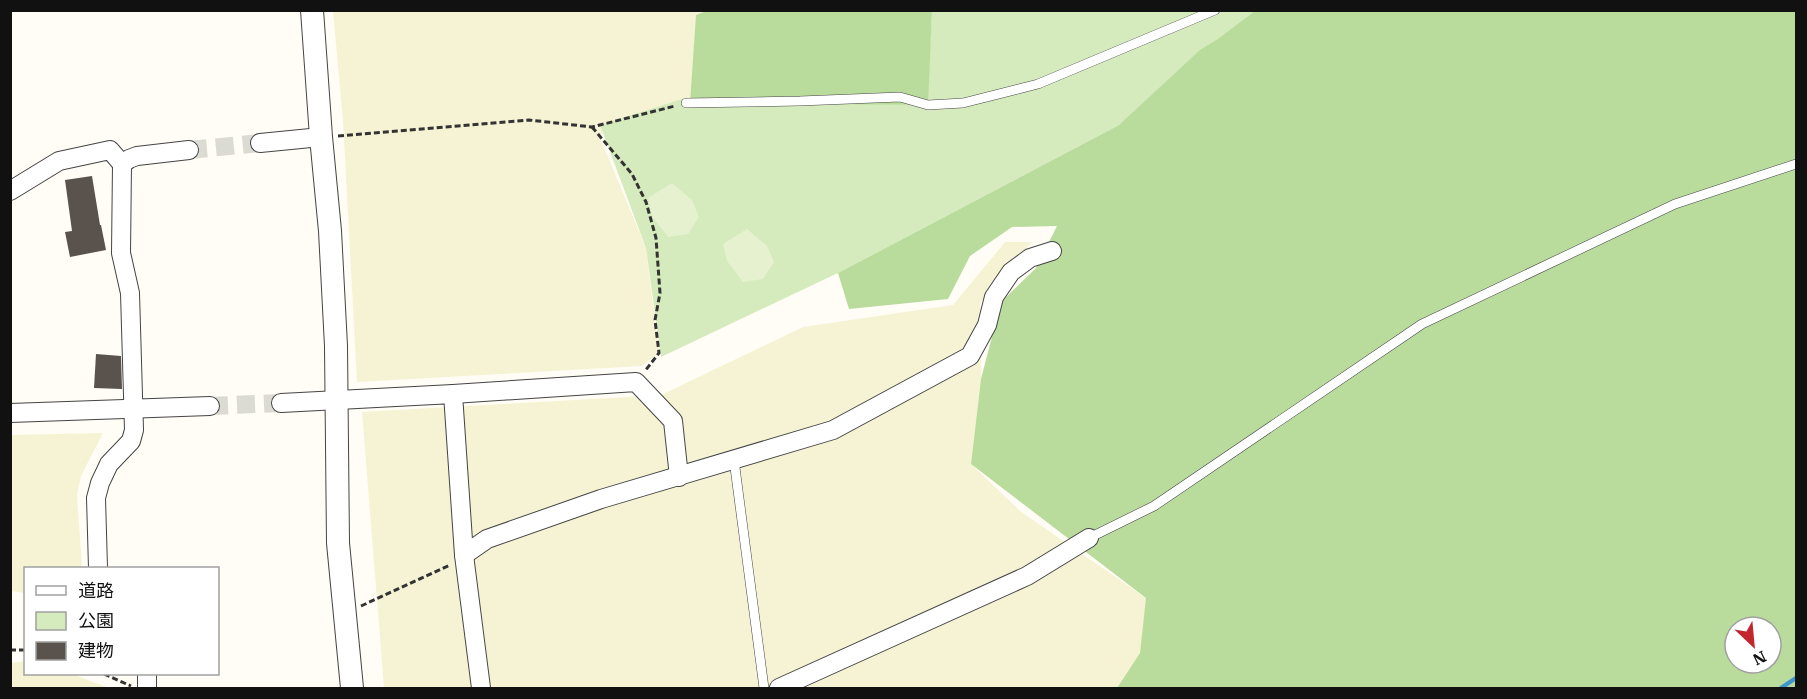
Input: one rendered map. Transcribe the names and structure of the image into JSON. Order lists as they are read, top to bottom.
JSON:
{
  "legend": ["道路", "公園", "建物"],
  "north": "bottom right"
}
